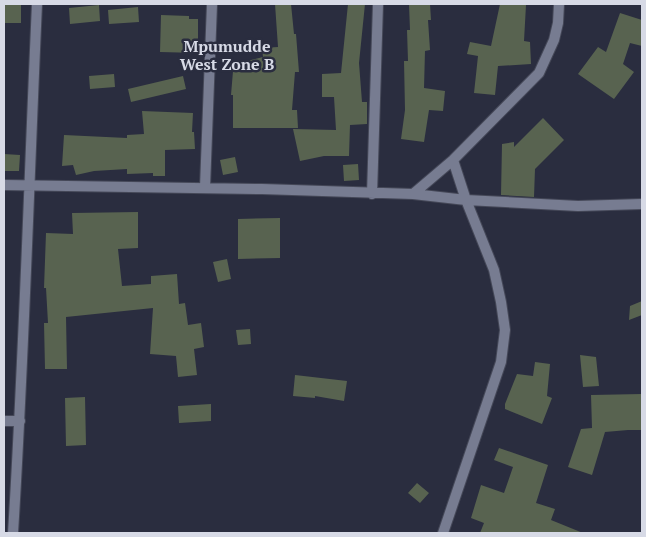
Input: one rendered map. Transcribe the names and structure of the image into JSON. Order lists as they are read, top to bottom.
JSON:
{
  "districts": ["Mpumudde West Zone B"]
}
